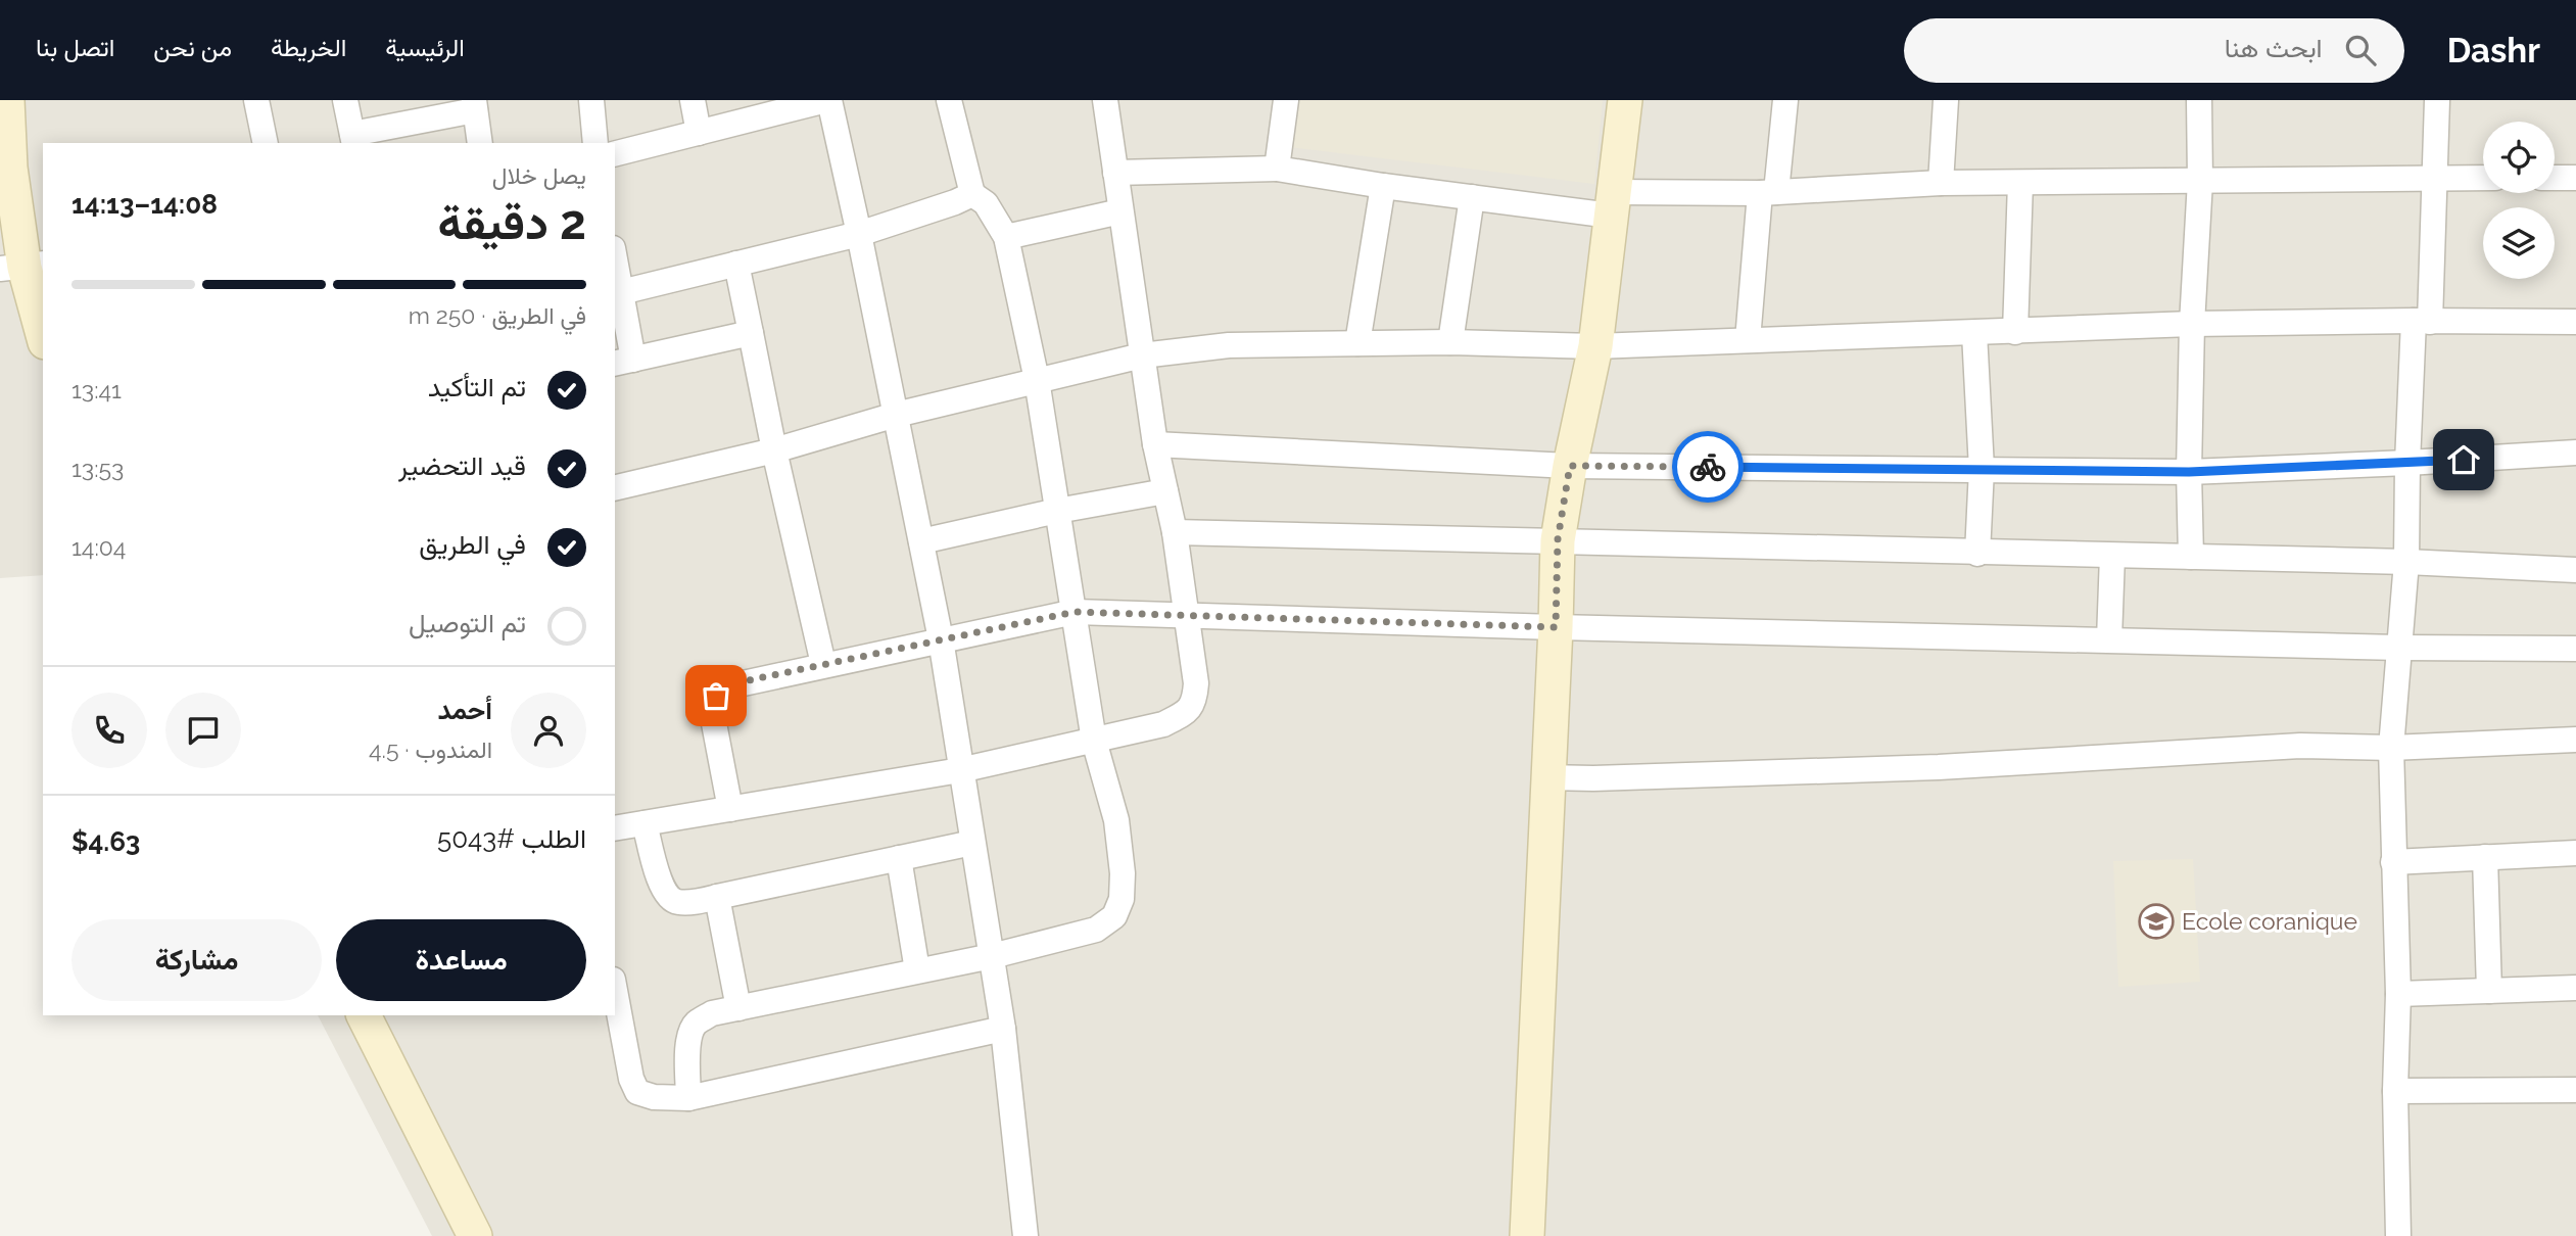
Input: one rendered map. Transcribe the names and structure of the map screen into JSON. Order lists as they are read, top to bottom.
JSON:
{
  "places": {
    "school or university": ["Ecole coranique"]
  },
  "page": {
    "header": "Dashr",
    "search": "ابحث هنا",
    "nav": [
      "الرئيسية",
      "الخريطة",
      "من نحن",
      "اتصل بنا"
    ],
    "heading": ["2 دقيقة", "يصل خلال", "14:08–14:13"],
    "panel": [
      "أحمد",
      "المندوب · 4.5",
      "الطلب #5043",
      "$4.63"
    ],
    "bar": "في الطريق · 250 m",
    "list": [
      ["تم التأكيد", "13:41"],
      ["قيد التحضير", "13:53"],
      ["في الطريق", "14:04"],
      "تم التوصيل"
    ],
    "buttons": ["مساعدة", "مشاركة"]
  }
}
